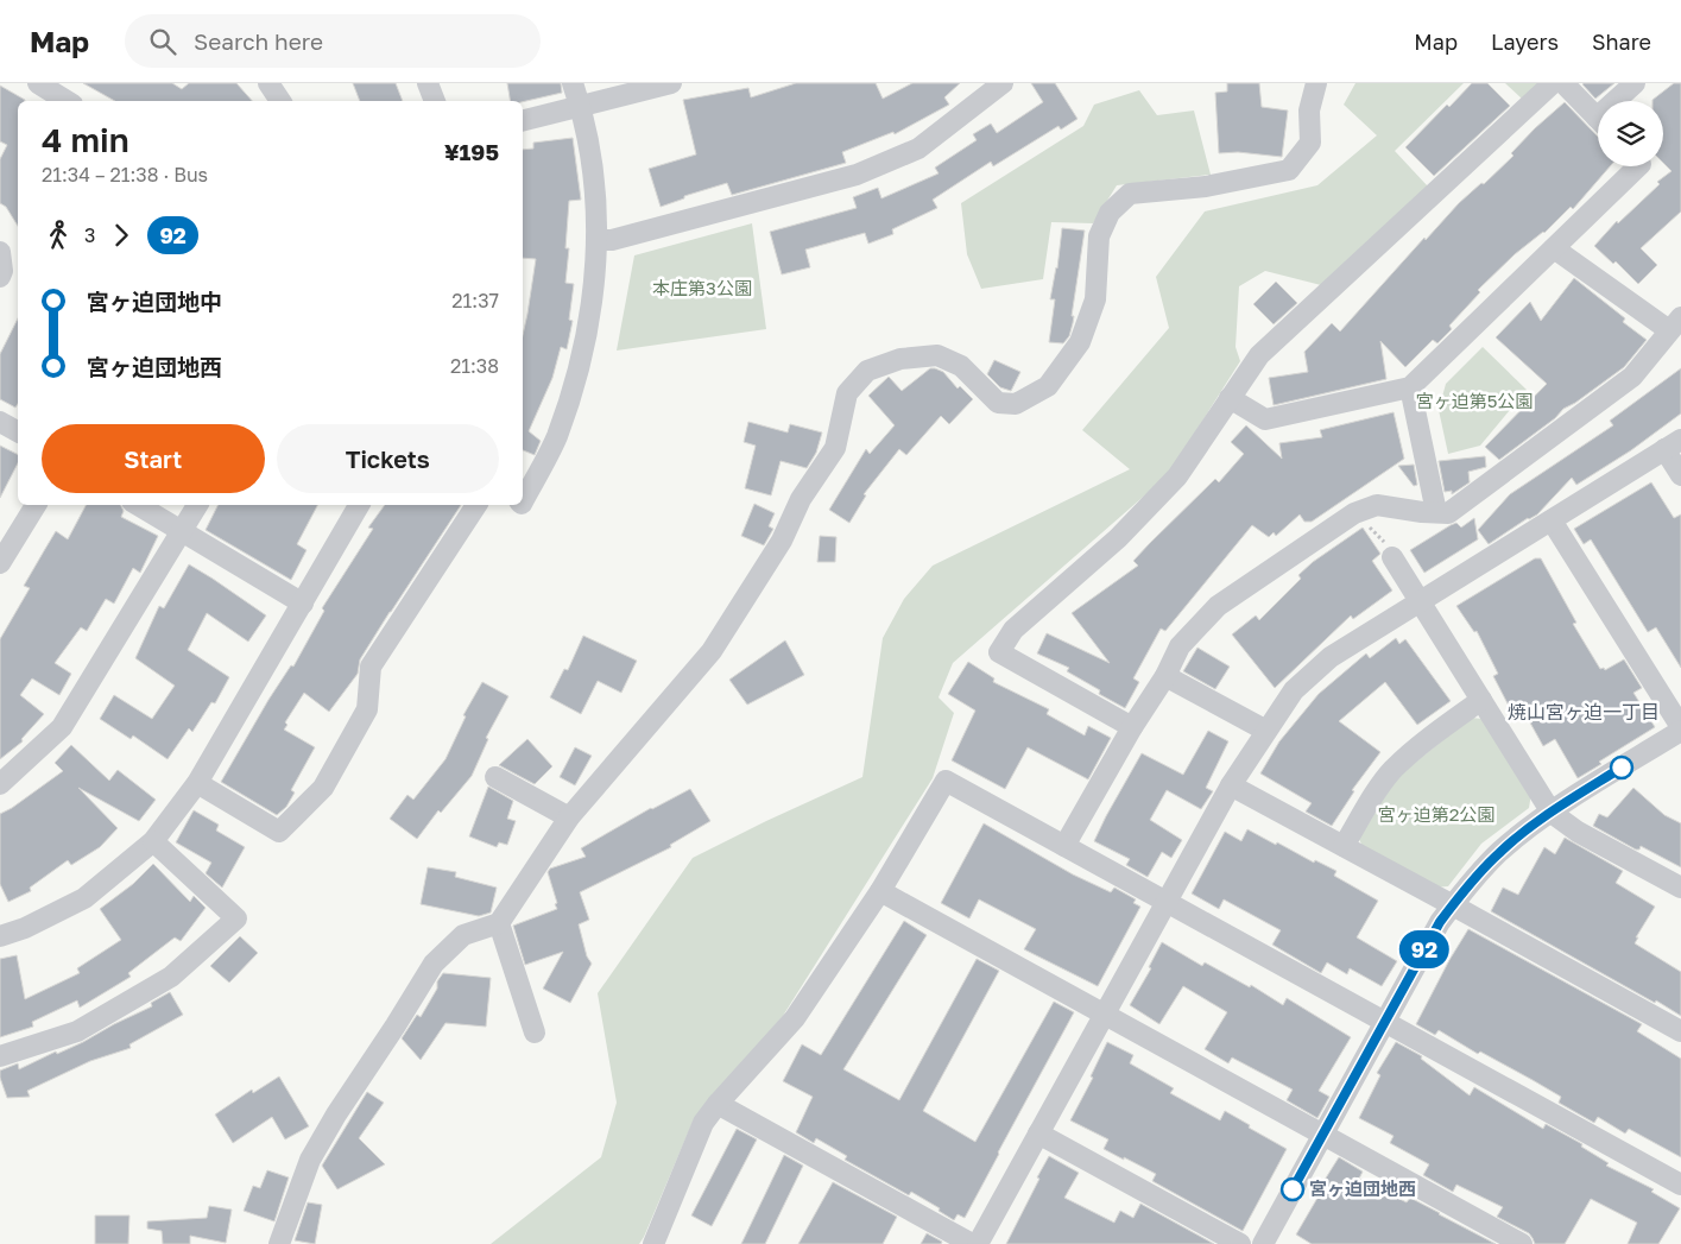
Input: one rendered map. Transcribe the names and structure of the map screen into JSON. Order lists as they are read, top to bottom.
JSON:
{
  "districts": ["焼山宮ヶ迫一丁目"],
  "parks": ["本庄第3公園", "宮ヶ迫第5公園", "宮ヶ迫第2公園"],
  "places": ["宮ヶ迫団地西"],
  "lines": ["bus line 92"],
  "page": {
    "header": "Map",
    "search": "Search here",
    "nav": ["Map", "Layers", "Share"],
    "on_map": "92",
    "heading": ["4 min", "21:34 – 21:38 · Bus", "¥195"],
    "legs": ["3", "92"],
    "list": [
      {
        "name": "宮ヶ迫団地中",
        "value": "21:37"
      },
      {
        "name": "宮ヶ迫団地西",
        "value": "21:38"
      }
    ],
    "buttons": ["Start", "Tickets"]
  }
}
